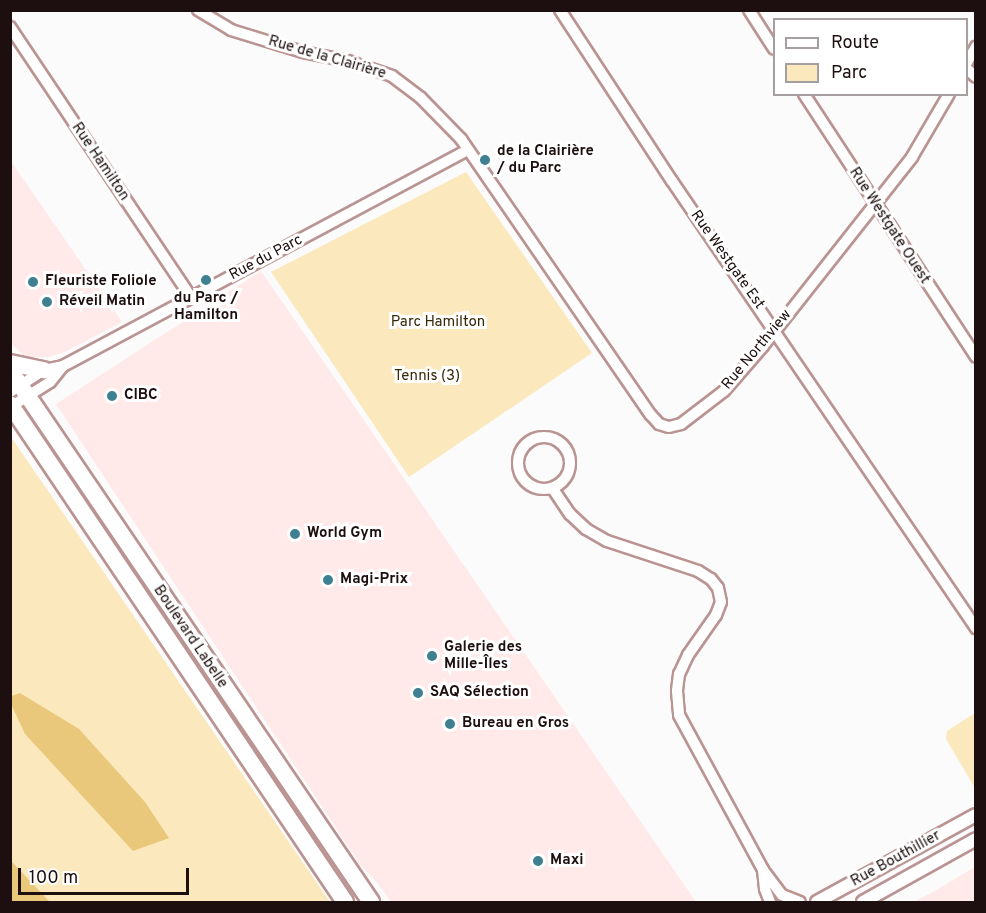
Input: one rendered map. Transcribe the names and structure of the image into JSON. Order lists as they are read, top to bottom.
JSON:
{
  "streets": {
    "main road": ["Boulevard Labelle"],
    "street": [
      "Rue de la Clairière",
      "Rue Hamilton",
      "Rue Westgate Ouest",
      "Rue du Parc",
      "Rue Westgate Est",
      "Rue Northview",
      "Rue Bouthillier"
    ]
  },
  "crossings": [
    ["Rue de la Clairière", "Rue du Parc"],
    ["Rue de la Clairière", "Rue Northview"],
    ["Rue Hamilton", "Rue du Parc"],
    ["Rue Westgate Ouest", "Rue Northview"],
    ["Rue du Parc", "Rue Northview"],
    ["Rue du Parc", "Boulevard Labelle"],
    ["Rue Westgate Est", "Rue Northview"]
  ],
  "parks": ["Parc Hamilton", "Tennis (3)"],
  "places": [
    "de la Clairière / du Parc",
    "du Parc / Hamilton",
    "Fleuriste Foliole",
    "Réveil Matin",
    "CIBC",
    "World Gym",
    "Magi-Prix",
    "Galerie des Mille-Îles",
    "SAQ Sélection",
    "Bureau en Gros",
    "Maxi"
  ],
  "legend": ["Route", "Parc"],
  "scale_bar": "100 m"
}
